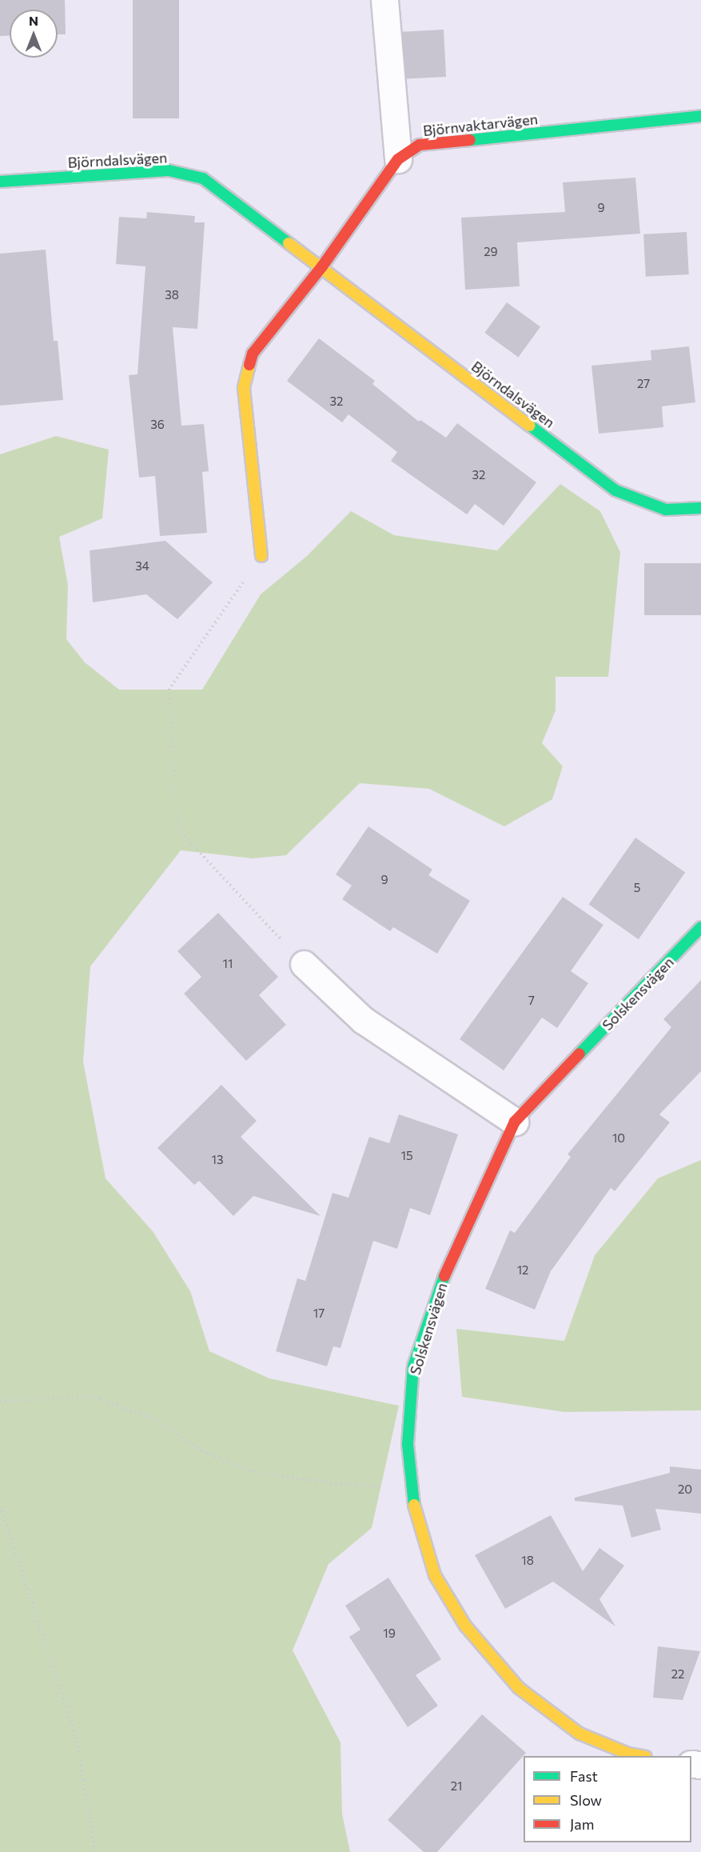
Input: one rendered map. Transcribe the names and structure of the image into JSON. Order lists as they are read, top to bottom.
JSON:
{
  "streets": {
    "street": ["Björnvaktarvägen", "Björndalsvägen", "Solskensvägen"]
  },
  "crossings": [
    ["Björnvaktarvägen", "Björndalsvägen"]
  ],
  "house_numbers": [
    "9",
    "29",
    "38",
    "27",
    "32",
    "36",
    "32",
    "34",
    "9",
    "5",
    "11",
    "7",
    "10",
    "15",
    "13",
    "12",
    "17",
    "20",
    "18",
    "19",
    "22",
    "21"
  ],
  "legend": ["Fast", "Slow", "Jam"],
  "north": "top"
}
